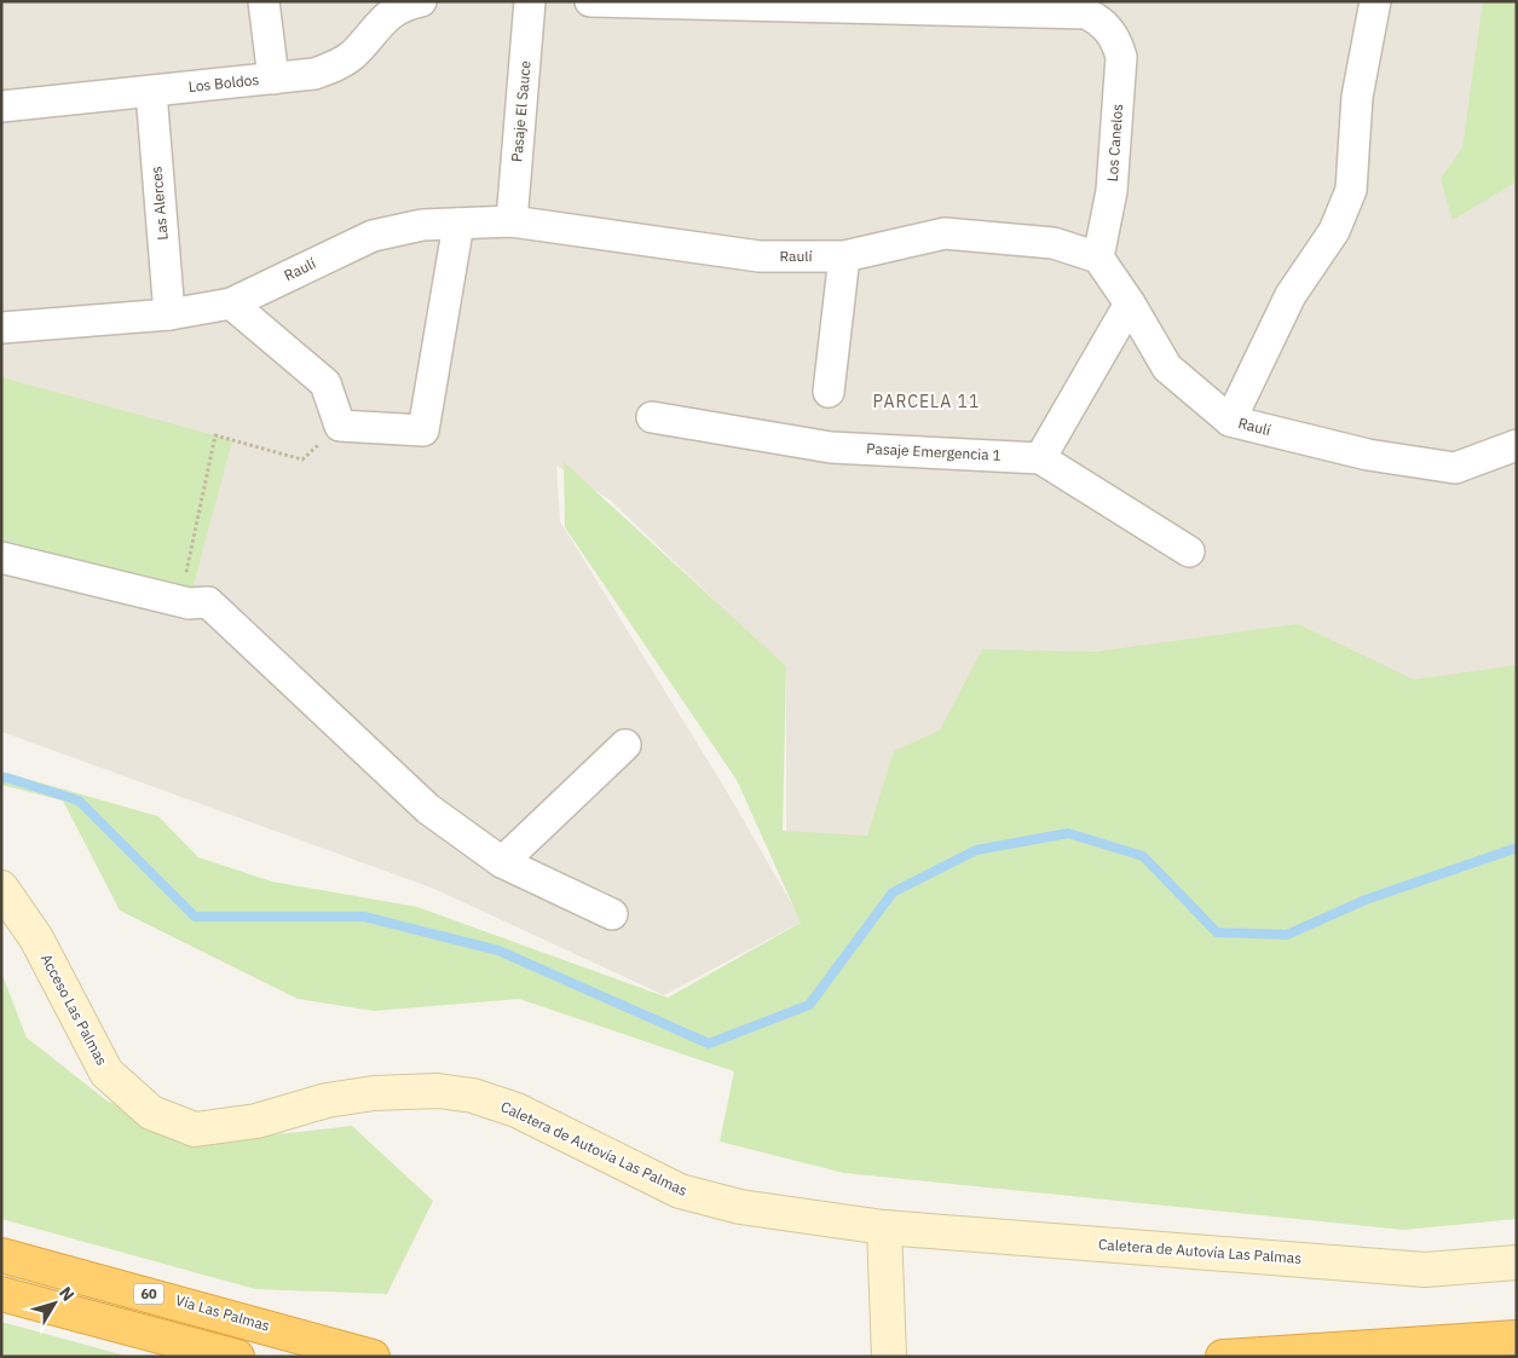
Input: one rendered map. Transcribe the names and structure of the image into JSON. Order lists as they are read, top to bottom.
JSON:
{
  "streets": {
    "highway": ["60", "Vía Las Palmas"],
    "street": [
      "Los Boldos",
      "Pasaje El Sauce",
      "Los Canelos",
      "Las Alerces",
      "Raulí",
      "Pasaje Emergencia 1",
      "Acceso Las Palmas",
      "Caletera de Autovía Las Palmas"
    ]
  },
  "crossings": [
    ["Los Boldos", "Las Alerces"],
    ["Pasaje El Sauce", "Raulí"],
    ["Los Canelos", "Raulí"],
    ["Las Alerces", "Raulí"],
    ["Acceso Las Palmas", "Caletera de Autovía Las Palmas"]
  ],
  "districts": ["PARCELA 11"],
  "north": "top right"
}
